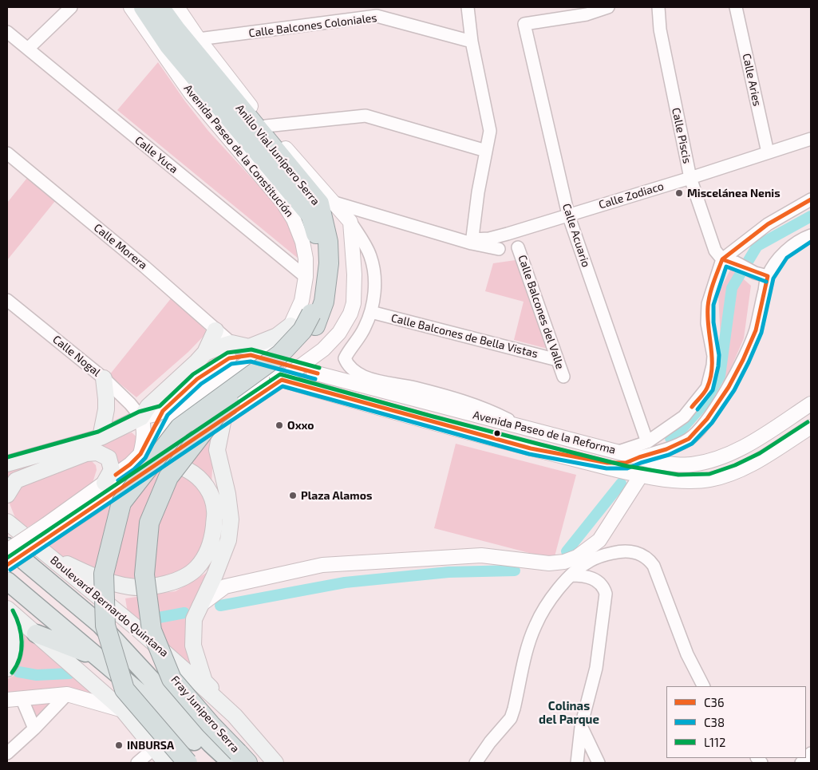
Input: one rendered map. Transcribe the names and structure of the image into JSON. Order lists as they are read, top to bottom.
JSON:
{
  "streets": {
    "highway": ["Anillo Vial Junípero Serra", "Fray Junipero Serra"],
    "main road": ["Boulevard Bernardo Quintana"],
    "street": [
      "Calle Balcones Coloniales",
      "Calle Aries",
      "Calle Piscis",
      "Avenida Paseo de la Constitución",
      "Calle Yuca",
      "Calle Zodiaco",
      "Calle Acuario",
      "Calle Morera",
      "Calle Balcones del Valle",
      "Calle Balcones de Bella Vistas",
      "Calle Nogal",
      "Avenida Paseo de la Reforma"
    ]
  },
  "crossings": [
    ["Calle Aries", "Calle Zodiaco"],
    ["Calle Piscis", "Calle Zodiaco"],
    ["Avenida Paseo de la Constitución", "Calle Yuca"],
    ["Anillo Vial Junípero Serra", "Fray Junipero Serra"],
    ["Calle Zodiaco", "Calle Acuario"],
    ["Calle Balcones del Valle", "Calle Balcones de Bella Vistas"],
    ["Boulevard Bernardo Quintana", "Fray Junipero Serra"]
  ],
  "districts": ["Colinas del Parque"],
  "places": [
    "Miscelánea Nenis",
    "Oxxo",
    "Plaza Alamos",
    "INBURSA"
  ],
  "lines": ["transit line C36", "transit line C38", "transit line L112"],
  "legend": ["C36", "C38", "L112"]
}
